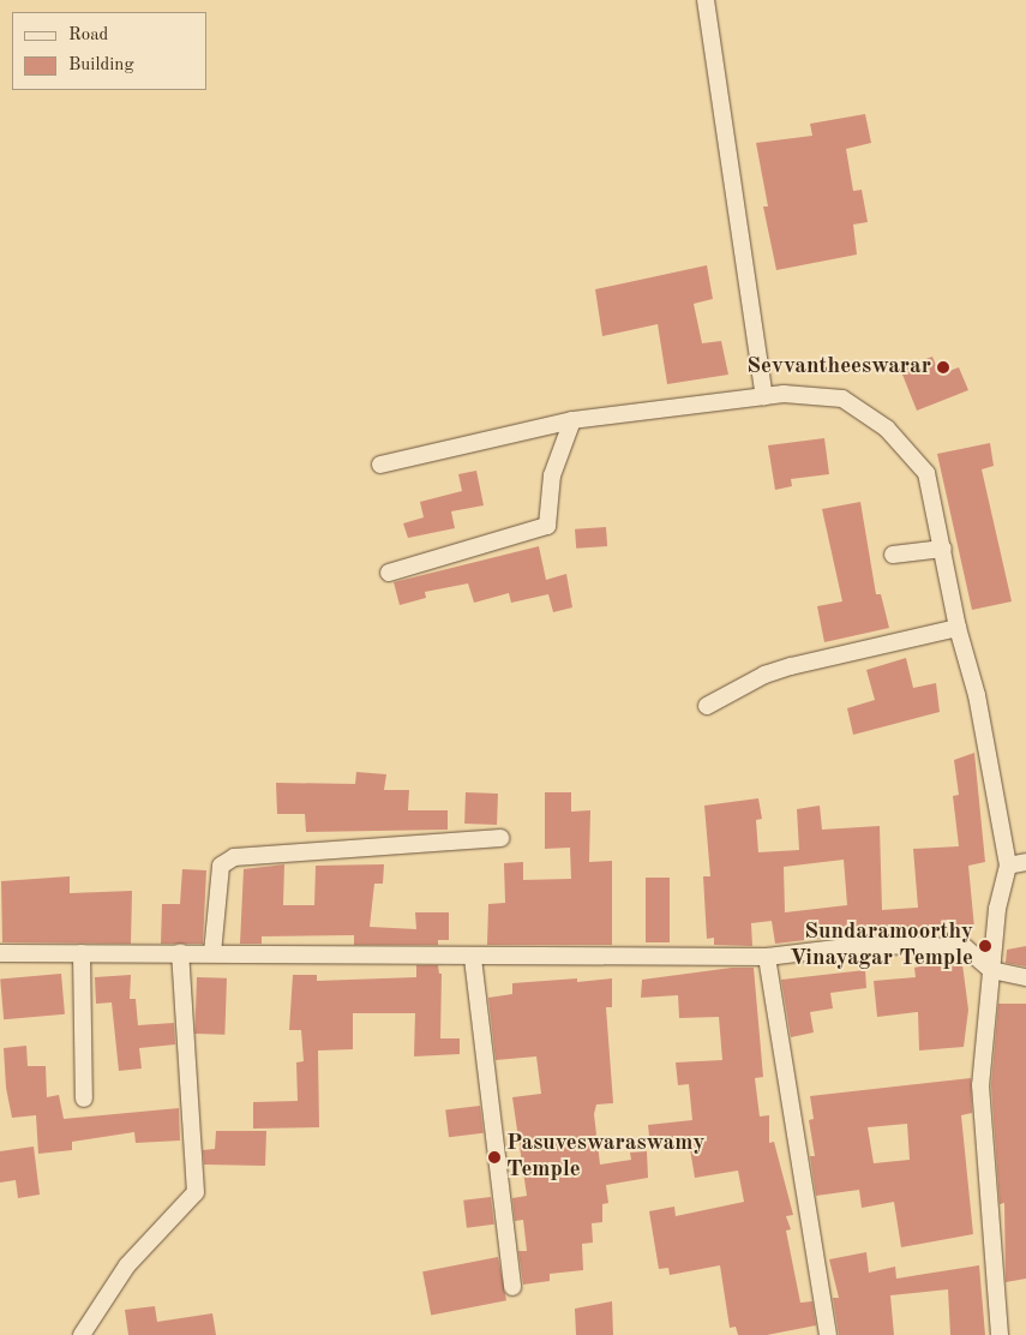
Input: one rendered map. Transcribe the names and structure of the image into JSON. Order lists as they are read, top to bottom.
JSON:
{
  "places": ["Sevvantheeswarar", "Sundaramoorthy Vinayagar Temple", "Pasuveswaraswamy Temple"],
  "legend": ["Road", "Building"]
}
